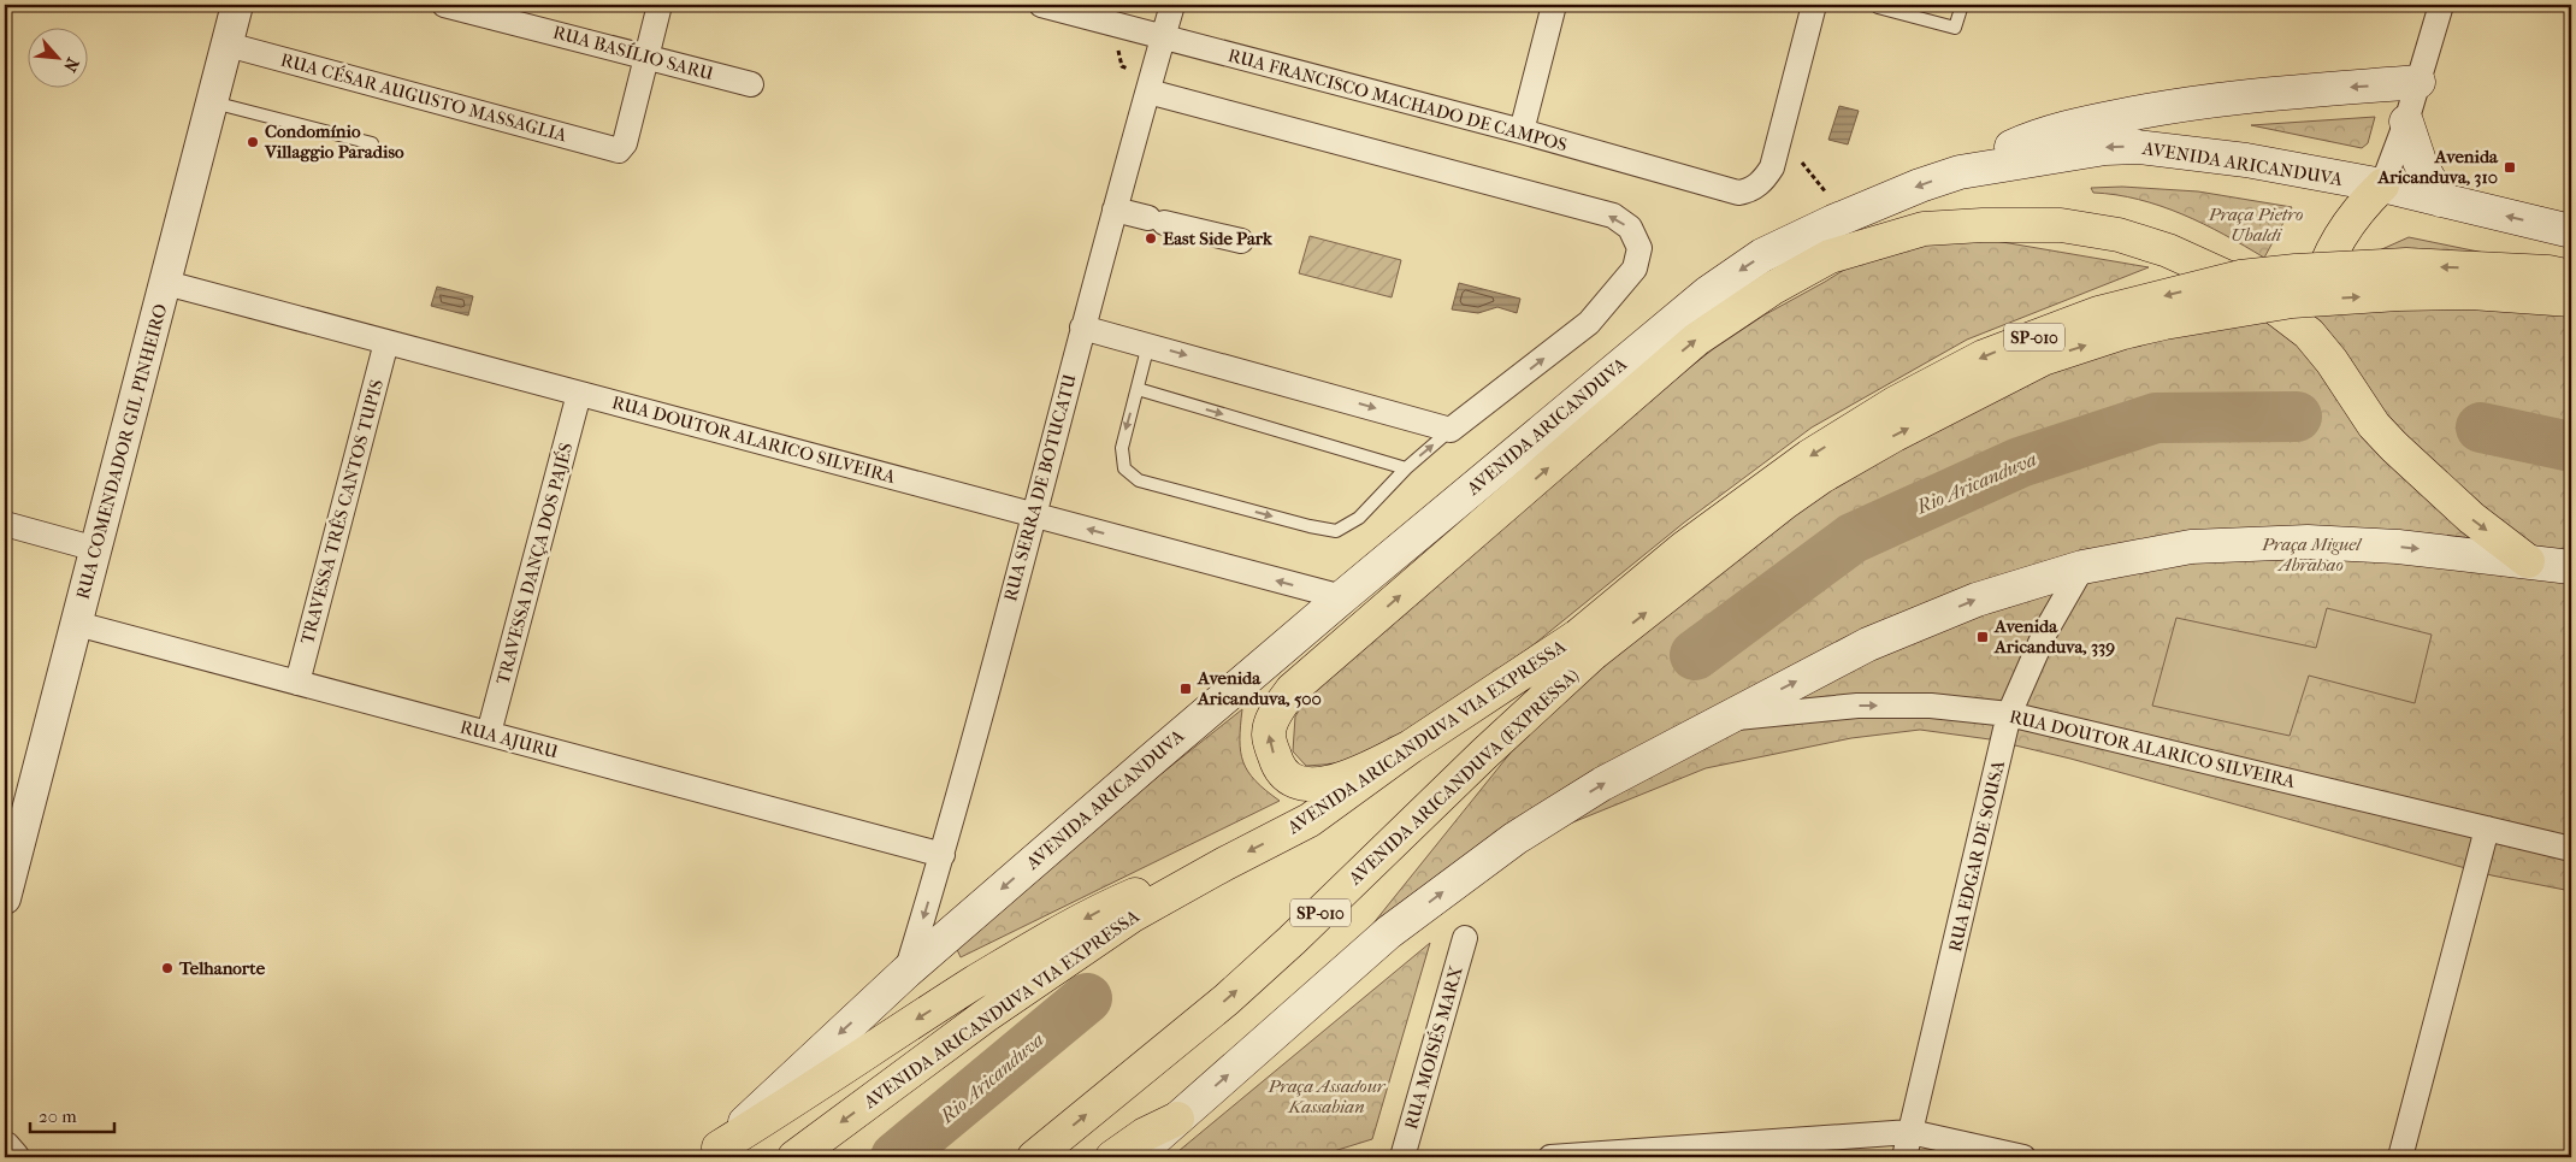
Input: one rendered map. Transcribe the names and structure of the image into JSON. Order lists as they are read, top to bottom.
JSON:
{
  "streets": {
    "highway": ["SP-010", "AVENIDA ARICANDUVA VIA EXPRESSA", "AVENIDA ARICANDUVA (EXPRESSA)"],
    "main road": ["AVENIDA ARICANDUVA"],
    "street": [
      "RUA BASÍLIO SARU",
      "RUA CÉSAR AUGUSTO MASSAGLIA",
      "RUA FRANCISCO MACHADO DE CAMPOS",
      "RUA DOUTOR ALARICO SILVEIRA",
      "RUA COMENDADOR GIL PINHEIRO",
      "RUA SERRA DE BOTUCATU",
      "TRAVESSA TRÊS CANTOS TUPIS",
      "TRAVESSA DANÇA DOS PAJÉS",
      "RUA AJURU",
      "RUA EDGAR DE SOUSA",
      "RUA MOISÉS MARX"
    ]
  },
  "crossings": [
    ["RUA BASÍLIO SARU", "RUA CÉSAR AUGUSTO MASSAGLIA"],
    ["RUA CÉSAR AUGUSTO MASSAGLIA", "RUA COMENDADOR GIL PINHEIRO"],
    ["RUA FRANCISCO MACHADO DE CAMPOS", "RUA SERRA DE BOTUCATU"],
    ["AVENIDA ARICANDUVA", "RUA DOUTOR ALARICO SILVEIRA"],
    ["AVENIDA ARICANDUVA", "RUA SERRA DE BOTUCATU"],
    ["SP-010", "AVENIDA ARICANDUVA VIA EXPRESSA"],
    ["SP-010", "AVENIDA ARICANDUVA (EXPRESSA)"],
    ["RUA DOUTOR ALARICO SILVEIRA", "RUA COMENDADOR GIL PINHEIRO"],
    ["RUA DOUTOR ALARICO SILVEIRA", "RUA SERRA DE BOTUCATU"],
    ["RUA DOUTOR ALARICO SILVEIRA", "TRAVESSA TRÊS CANTOS TUPIS"],
    ["RUA DOUTOR ALARICO SILVEIRA", "TRAVESSA DANÇA DOS PAJÉS"],
    ["RUA DOUTOR ALARICO SILVEIRA", "RUA EDGAR DE SOUSA"],
    ["RUA COMENDADOR GIL PINHEIRO", "RUA AJURU"],
    ["RUA SERRA DE BOTUCATU", "RUA AJURU"],
    ["TRAVESSA TRÊS CANTOS TUPIS", "RUA AJURU"],
    ["TRAVESSA DANÇA DOS PAJÉS", "RUA AJURU"],
    ["AVENIDA ARICANDUVA VIA EXPRESSA", "AVENIDA ARICANDUVA (EXPRESSA)"]
  ],
  "water": ["Rio Aricanduva"],
  "parks": ["Praça Pietro Ubaldi", "Praça Miguel Abrahao", "Praça Assadour Kassabian"],
  "places": {
    "other": ["Condomínio Villaggio Paradiso", "East Side Park", "Telhanorte"],
    "transit": ["Avenida Aricanduva, 310", "Avenida Aricanduva, 339", "Avenida Aricanduva, 500"]
  },
  "scale_bar": "20 m",
  "north": "bottom right"
}
